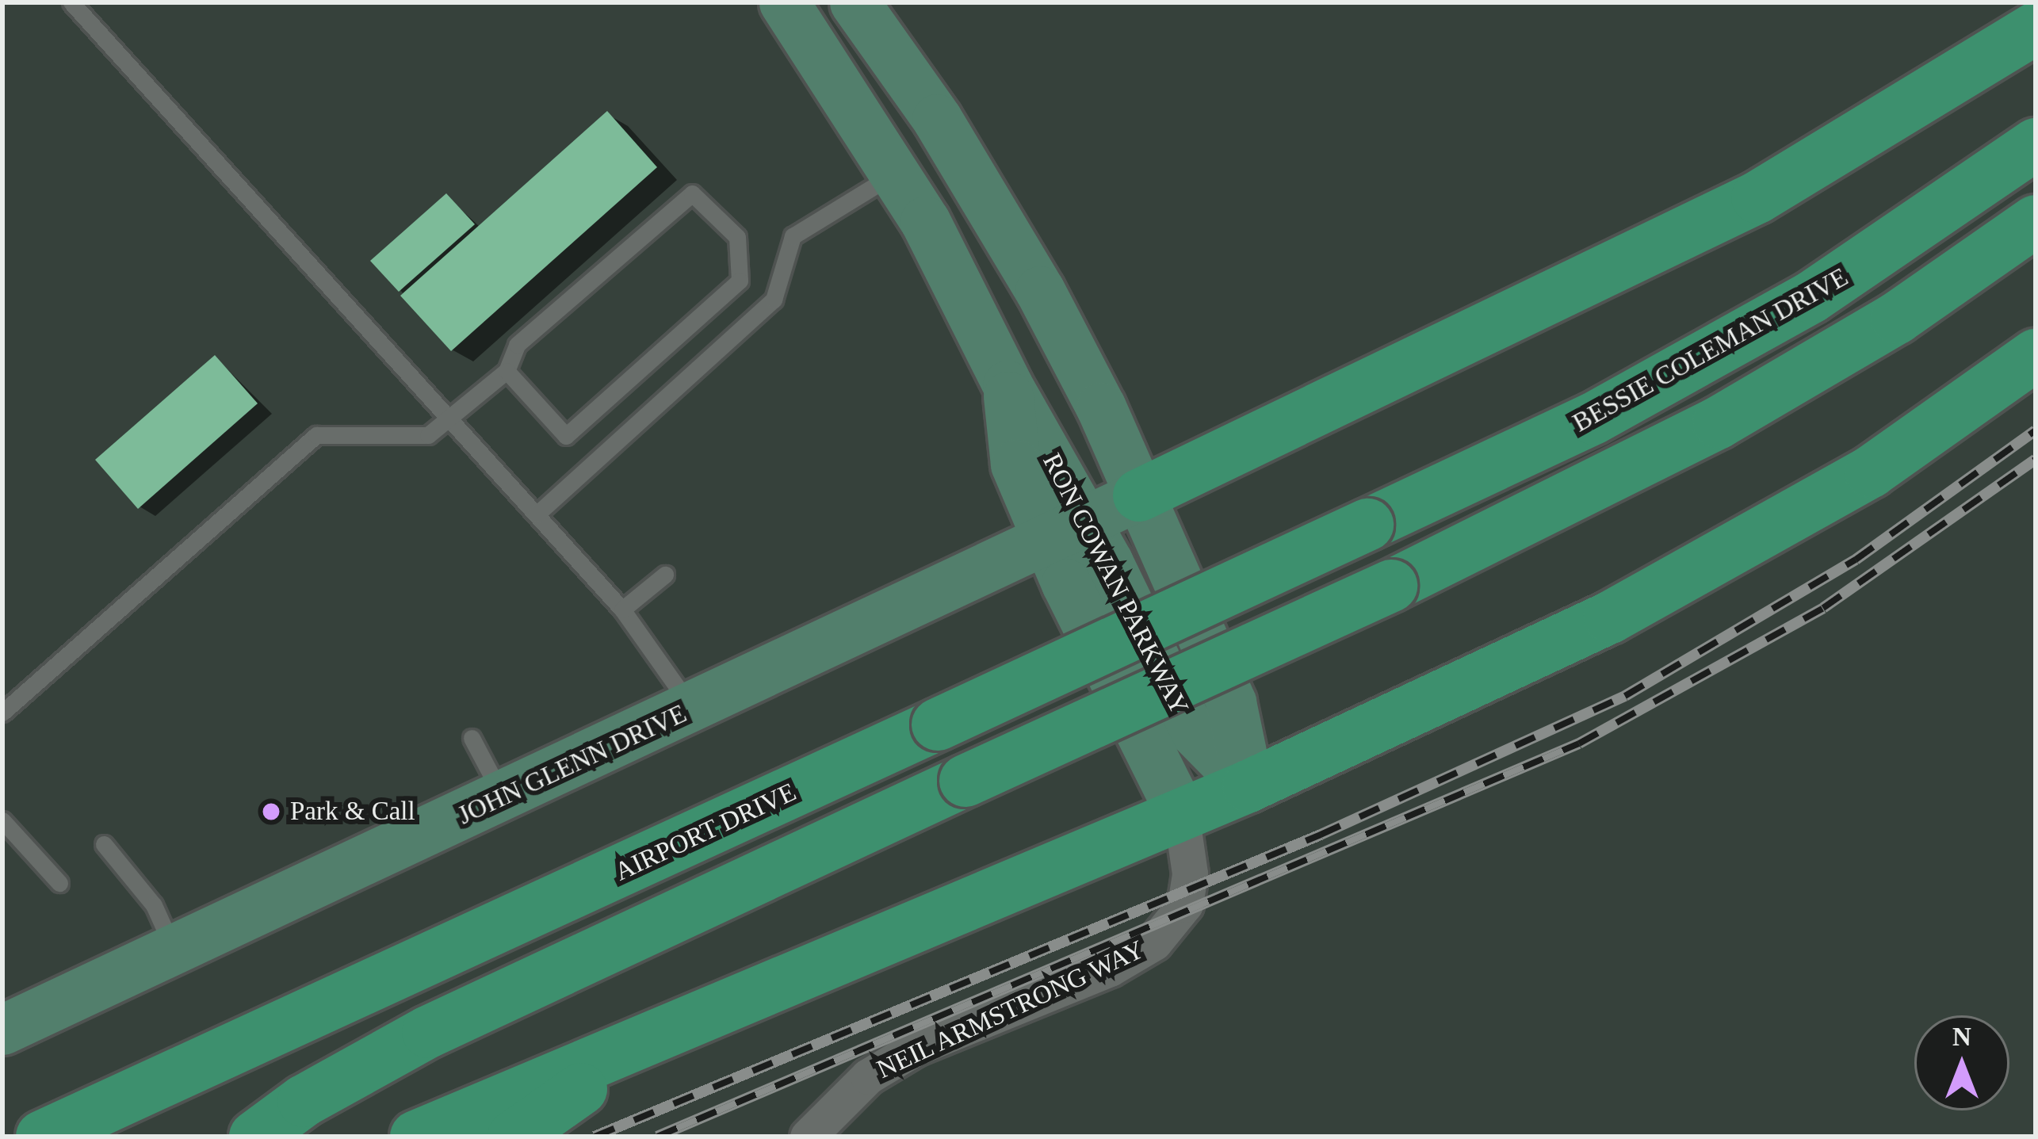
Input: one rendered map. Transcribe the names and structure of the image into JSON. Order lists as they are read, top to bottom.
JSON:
{
  "streets": {
    "main road": [
      "BESSIE COLEMAN DRIVE",
      "RON COWAN PARKWAY",
      "JOHN GLENN DRIVE",
      "AIRPORT DRIVE"
    ],
    "street": ["NEIL ARMSTRONG WAY"]
  },
  "crossings": [
    ["BESSIE COLEMAN DRIVE", "AIRPORT DRIVE"],
    ["RON COWAN PARKWAY", "JOHN GLENN DRIVE"]
  ],
  "places": ["Park & Call"],
  "north": "top"
}
